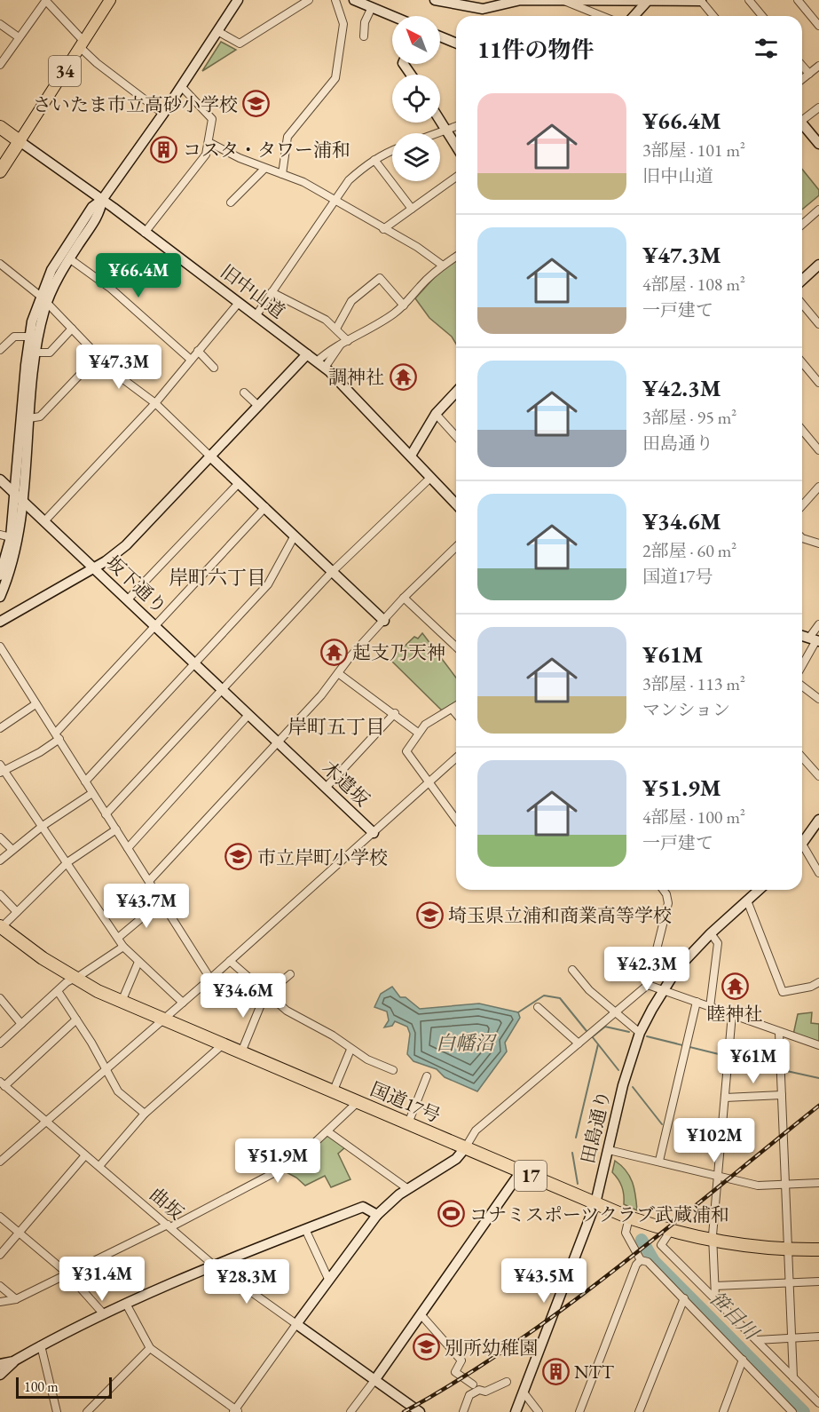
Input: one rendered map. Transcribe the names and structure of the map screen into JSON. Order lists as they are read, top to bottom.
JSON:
{
  "streets": {
    "highway": ["旧中山道", "国道17号", "17"],
    "main road": ["34"],
    "street": [
      "坂下通り",
      "木遣坂",
      "田島通り",
      "曲坂"
    ]
  },
  "crossings": [
    ["34", "旧中山道"],
    ["坂下通り", "木遣坂"],
    ["国道17号", "田島通り"]
  ],
  "districts": ["岸町六丁目", "岸町五丁目"],
  "water": ["白幡沼", "笹目川"],
  "places": {
    "school or university": [
      "さいたま市立高砂小学校",
      "市立岸町小学校",
      "埼玉県立浦和商業高等学校",
      "別所幼稚園"
    ],
    "building": ["コスタ・タワー浦和", "NTT"],
    "temple": ["調神社", "起支乃天神", "睦神社"],
    "sports": ["コナミスポーツクラブ武蔵浦和"]
  },
  "scale_bar": "100 m",
  "north": "top left",
  "page": {
    "heading": "11件の物件",
    "list": [
      {
        "name": "¥66.4M",
        "note": "3部屋 · 101 m² · 旧中山道"
      },
      {
        "name": "¥47.3M",
        "note": "4部屋 · 108 m² · 一戸建て"
      },
      {
        "name": "¥42.3M",
        "note": "3部屋 · 95 m² · 田島通り"
      },
      {
        "name": "¥34.6M",
        "note": "2部屋 · 60 m² · 国道17号"
      },
      {
        "name": "¥61M",
        "note": "3部屋 · 113 m² · マンション"
      },
      {
        "name": "¥51.9M",
        "note": "4部屋 · 100 m² · 一戸建て"
      }
    ],
    "price": [
      "¥66.4M",
      "¥47.3M",
      "¥43.7M",
      "¥42.3M",
      "¥34.6M",
      "¥61M",
      "¥102M",
      "¥51.9M",
      "¥31.4M",
      "¥43.5M",
      "¥28.3M"
    ],
    "scale": "100 m"
  }
}
